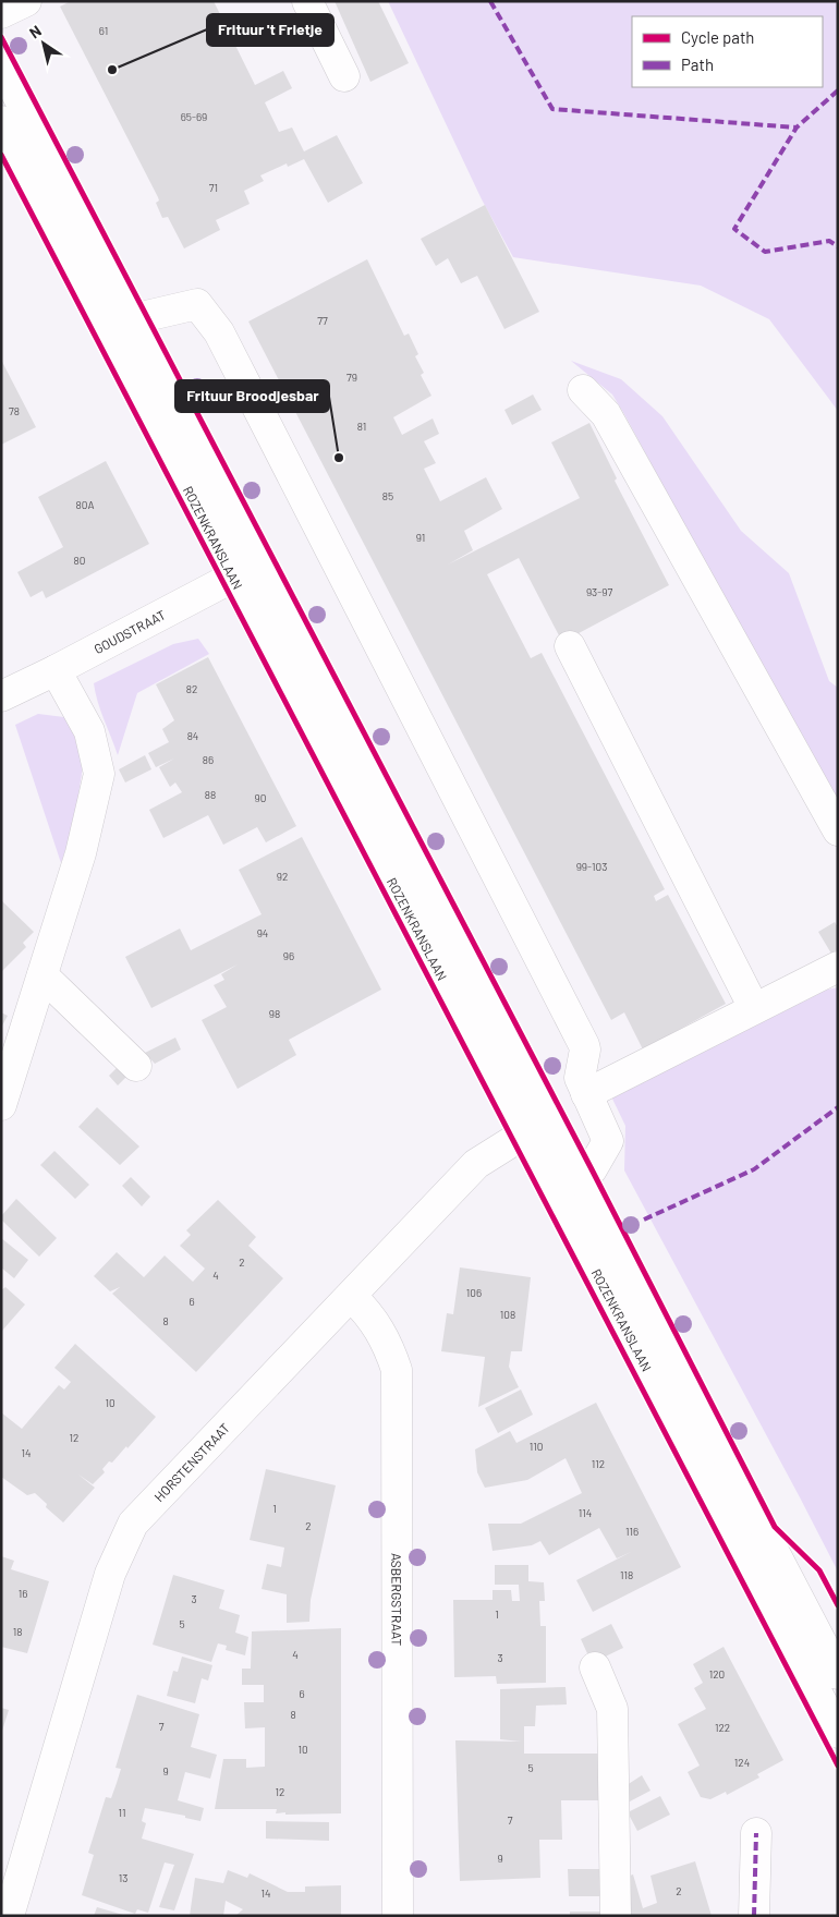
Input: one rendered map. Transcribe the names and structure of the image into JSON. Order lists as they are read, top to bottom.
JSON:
{
  "streets": {
    "street": [
      "ROZENKRANSLAAN",
      "GOUDSTRAAT",
      "HORSTENSTRAAT",
      "ASBERGSTRAAT"
    ]
  },
  "crossings": [
    ["ROZENKRANSLAAN", "GOUDSTRAAT"],
    ["ROZENKRANSLAAN", "HORSTENSTRAAT"],
    ["HORSTENSTRAAT", "ASBERGSTRAAT"]
  ],
  "places": ["Frituur 't Frietje", "Frituur Broodjesbar"],
  "house_numbers": [
    "61",
    "65-69",
    "71",
    "77",
    "79",
    "78",
    "81",
    "85",
    "80A",
    "91",
    "80",
    "93-97",
    "82",
    "84",
    "86",
    "88",
    "90",
    "99-103",
    "92",
    "94",
    "96",
    "98",
    "2",
    "4",
    "106",
    "6",
    "108",
    "8",
    "10",
    "12",
    "110",
    "14",
    "112",
    "1",
    "114",
    "2",
    "116",
    "118",
    "16",
    "3",
    "1",
    "5",
    "18",
    "4",
    "3",
    "120",
    "6",
    "8",
    "7",
    "122",
    "10",
    "124",
    "5",
    "9",
    "12",
    "11",
    "7",
    "9",
    "13",
    "2",
    "14"
  ],
  "legend": ["Cycle path", "Path"],
  "north": "top left"
}
